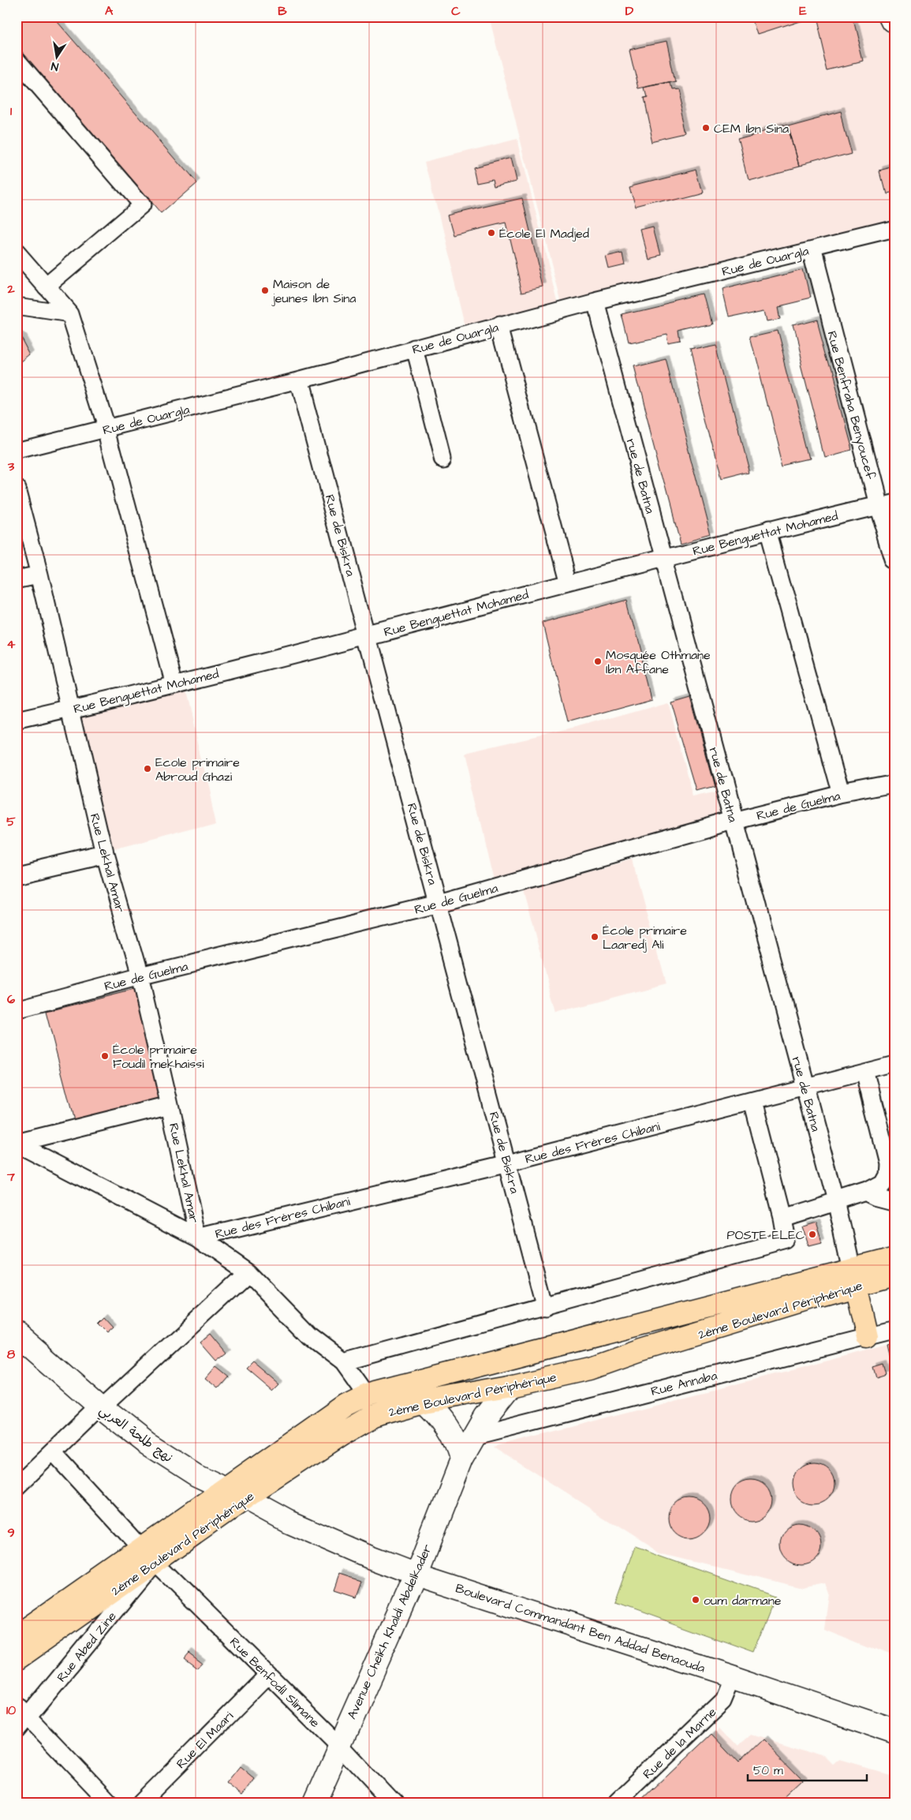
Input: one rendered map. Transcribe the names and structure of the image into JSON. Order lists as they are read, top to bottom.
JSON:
{
  "streets": {
    "main road": ["2ème Boulevard Périphérique"],
    "street": [
      "Rue de Ouargla",
      "Rue Benfraha Benyoucef",
      "rue de Batna",
      "Rue Benguettat Mohamed",
      "Rue de Biskra",
      "Rue de Guelma",
      "Rue Lekhal Amar",
      "Rue des Frères Chibani",
      "Rue Annaba",
      "نهج طلحة العربي",
      "Boulevard Commandant Ben Addad Benaouda",
      "Avenue Cheïkh Khaldi Abdelkader",
      "Rue Abed Zine",
      "Rue Benfodil Slimane",
      "Rue El Maari",
      "Rue de la Marne"
    ]
  },
  "crossings": [
    ["Rue de Ouargla", "Rue Benfraha Benyoucef"],
    ["Rue de Ouargla", "rue de Batna"],
    ["Rue de Ouargla", "Rue de Biskra"],
    ["Rue Benfraha Benyoucef", "Rue Benguettat Mohamed"],
    ["rue de Batna", "Rue Benguettat Mohamed"],
    ["rue de Batna", "Rue de Guelma"],
    ["rue de Batna", "Rue des Frères Chibani"],
    ["rue de Batna", "2ème Boulevard Périphérique"],
    ["Rue Benguettat Mohamed", "Rue de Biskra"],
    ["Rue Benguettat Mohamed", "Rue Lekhal Amar"],
    ["Rue de Biskra", "Rue de Guelma"],
    ["Rue de Biskra", "Rue des Frères Chibani"],
    ["Rue de Guelma", "Rue Lekhal Amar"],
    ["Rue Lekhal Amar", "Rue des Frères Chibani"],
    ["2ème Boulevard Périphérique", "نهج طلحة العربي"],
    ["2ème Boulevard Périphérique", "Avenue Cheïkh Khaldi Abdelkader"],
    ["2ème Boulevard Périphérique", "Rue Abed Zine"],
    ["2ème Boulevard Périphérique", "Rue Benfodil Slimane"],
    ["Rue Annaba", "Avenue Cheïkh Khaldi Abdelkader"],
    ["نهج طلحة العربي", "Boulevard Commandant Ben Addad Benaouda"],
    ["Boulevard Commandant Ben Addad Benaouda", "Avenue Cheïkh Khaldi Abdelkader"],
    ["Boulevard Commandant Ben Addad Benaouda", "Rue de la Marne"],
    ["Avenue Cheïkh Khaldi Abdelkader", "Rue Benfodil Slimane"],
    ["Rue Abed Zine", "Rue Benfodil Slimane"],
    ["Rue Benfodil Slimane", "Rue El Maari"]
  ],
  "places": [
    "CEM Ibn Sina",
    "École El Madjed",
    "Maison de jeunes Ibn Sina",
    "Mosquée Othmane Ibn Affane",
    "Ecole primaire Abroud Ghazi",
    "École primaire Laaredj Ali",
    "École primaire Foudil mekhaissi",
    "POSTE ELEC",
    "oum darmane"
  ],
  "scale_bar": "50 m",
  "north": "bottom",
  "grid": {
    "columns": [
      "A",
      "B",
      "C",
      "D",
      "E"
    ],
    "rows": [
      "1",
      "2",
      "3",
      "4",
      "5",
      "6",
      "7",
      "8",
      "9",
      "10"
    ]
  }
}
